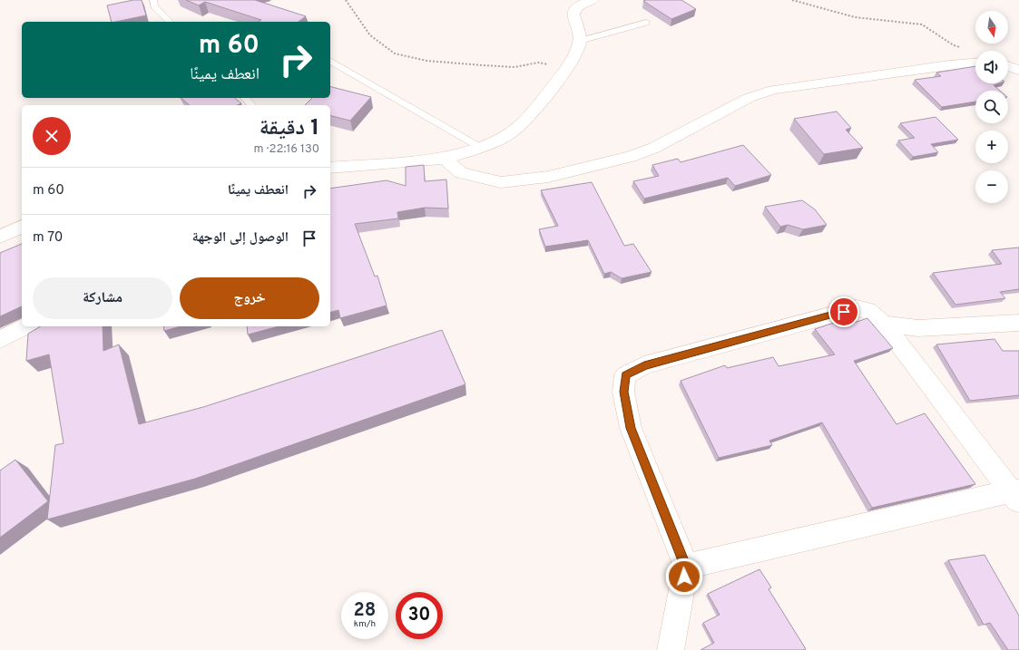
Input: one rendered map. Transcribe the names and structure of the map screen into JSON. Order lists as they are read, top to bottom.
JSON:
{
  "north": "bottom",
  "page": {
    "map_buttons": ["+", "−"],
    "turn": ["60 m", "انعطف يمينًا"],
    "heading": ["1 دقيقة", "130 m · 22:16"],
    "list": [
      {
        "name": "انعطف يمينًا",
        "value": "60 m"
      },
      {
        "name": "الوصول إلى الوجهة",
        "value": "70 m"
      }
    ],
    "buttons": ["خروج", "مشاركة"],
    "speed": "28 km/h",
    "limit": "30"
  }
}
